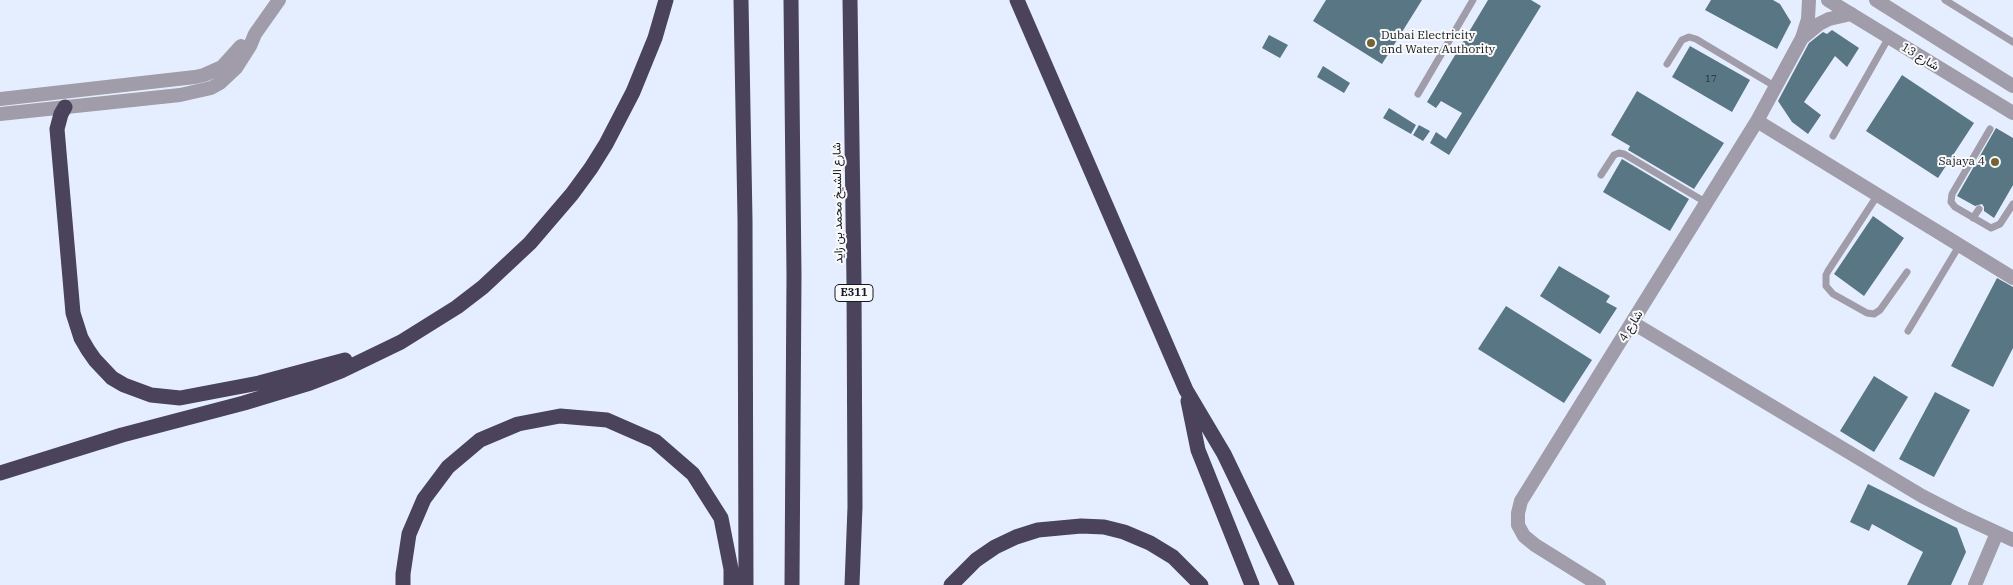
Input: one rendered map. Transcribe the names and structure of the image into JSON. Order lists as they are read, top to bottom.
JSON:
{
  "streets": {
    "highway": ["شارع الشيخ محمد بن زايد", "E311"],
    "street": ["شارع 13", "شارع 4"]
  },
  "crossings": [
    ["شارع 13", "شارع 4"]
  ],
  "places": ["Dubai Electricity and Water Authority", "Sajaya 4"],
  "house_numbers": ["17"]
}
